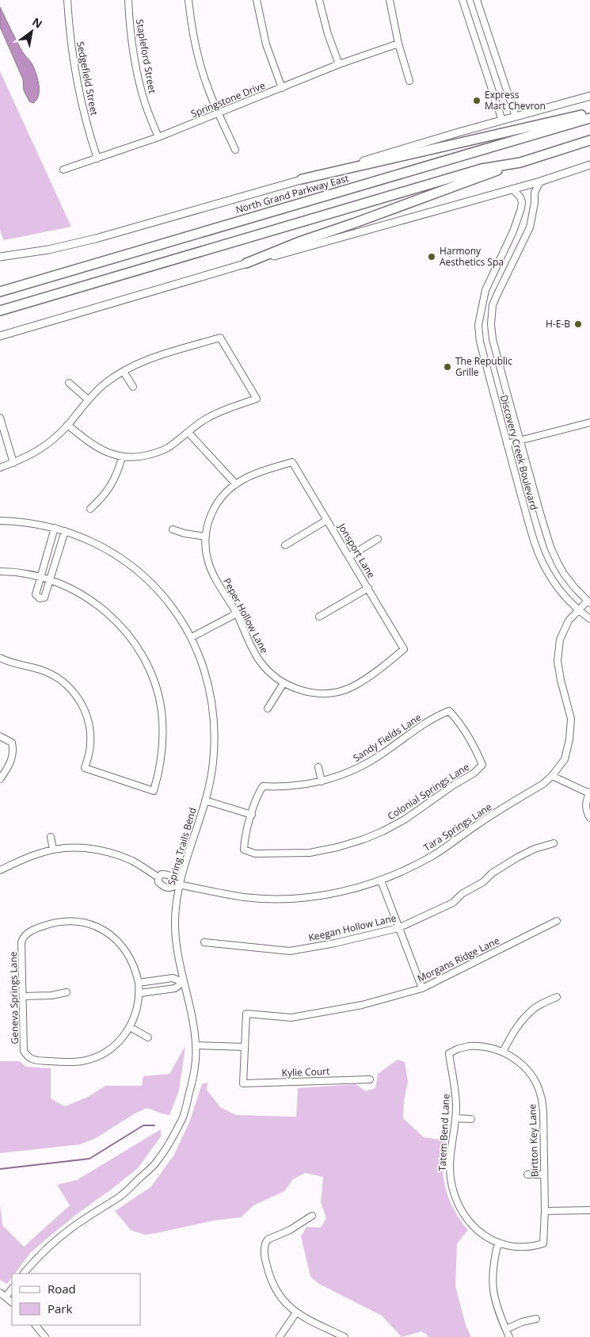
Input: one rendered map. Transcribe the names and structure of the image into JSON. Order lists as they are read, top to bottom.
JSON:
{
  "streets": {
    "highway": ["North Grand Parkway East"],
    "street": [
      "Stapleford Street",
      "Sedgefield Street",
      "Springstone Drive",
      "Discovery Creek Boulevard",
      "Jonsport Lane",
      "Peper Hollow Lane",
      "Sandy Fields Lane",
      "Colonial Springs Lane",
      "Tara Springs Lane",
      "Spring Trails Bend",
      "Keegan Hollow Lane",
      "Morgans Ridge Lane",
      "Geneva Springs Lane",
      "Kylie Court",
      "Tatem Bend Lane",
      "Birtton Key Lane"
    ]
  },
  "crossings": [
    ["Stapleford Street", "Springstone Drive"],
    ["Sedgefield Street", "Springstone Drive"],
    ["Discovery Creek Boulevard", "Tara Springs Lane"],
    ["Jonsport Lane", "Peper Hollow Lane"],
    ["Sandy Fields Lane", "Colonial Springs Lane"],
    ["Tara Springs Lane", "Spring Trails Bend"],
    ["Morgans Ridge Lane", "Kylie Court"],
    ["Tatem Bend Lane", "Birtton Key Lane"]
  ],
  "places": [
    "Express Mart Chevron",
    "Harmony Aesthetics Spa",
    "H-E-B",
    "The Republic Grille"
  ],
  "legend": ["Road", "Park"],
  "north": "top right"
}
